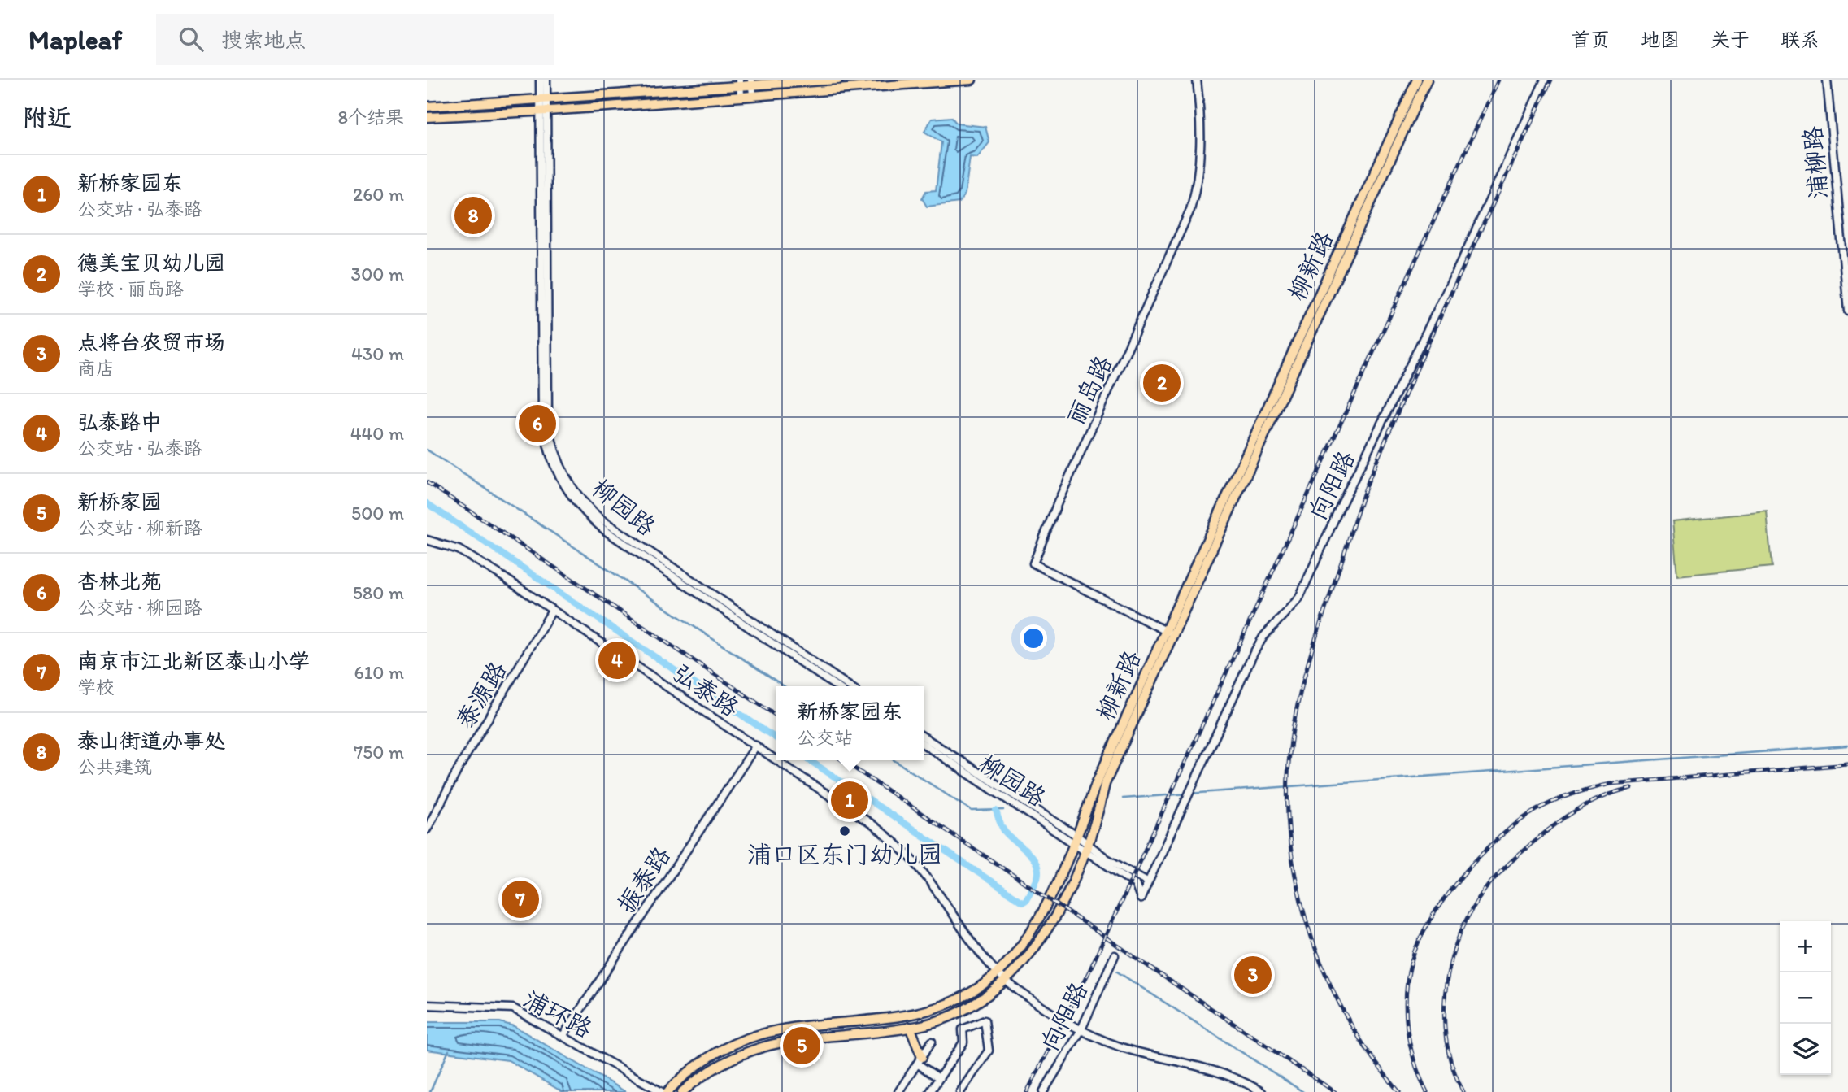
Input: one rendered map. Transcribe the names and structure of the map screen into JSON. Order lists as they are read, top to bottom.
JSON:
{
  "streets": {
    "main road": ["柳新路"],
    "street": [
      "浦柳路",
      "丽岛路",
      "向阳路",
      "柳园路",
      "弘泰路",
      "泰源路",
      "振泰路",
      "浦环路"
    ]
  },
  "crossings": [
    ["柳新路", "丽岛路"],
    ["柳新路", "向阳路"],
    ["柳新路", "柳园路"],
    ["柳新路", "弘泰路"],
    ["向阳路", "弘泰路"],
    ["弘泰路", "泰源路"],
    ["弘泰路", "振泰路"],
    ["振泰路", "浦环路"]
  ],
  "places": ["浦口区东门幼儿园"],
  "page": {
    "header": "Mapleaf",
    "search": "搜索地点",
    "nav": [
      "首页",
      "地图",
      "关于",
      "联系"
    ],
    "heading": ["附近", "8个结果"],
    "list": [
      {
        "mark": "1",
        "name": "新桥家园东",
        "note": "公交站 · 弘泰路",
        "value": "260 m"
      },
      {
        "mark": "2",
        "name": "德美宝贝幼儿园",
        "note": "学校 · 丽岛路",
        "value": "300 m"
      },
      {
        "mark": "3",
        "name": "点将台农贸市场",
        "note": "商店",
        "value": "430 m"
      },
      {
        "mark": "4",
        "name": "弘泰路中",
        "note": "公交站 · 弘泰路",
        "value": "440 m"
      },
      {
        "mark": "5",
        "name": "新桥家园",
        "note": "公交站 · 柳新路",
        "value": "500 m"
      },
      {
        "mark": "6",
        "name": "杏林北苑",
        "note": "公交站 · 柳园路",
        "value": "580 m"
      },
      {
        "mark": "7",
        "name": "南京市江北新区泰山小学",
        "note": "学校",
        "value": "610 m"
      },
      {
        "mark": "8",
        "name": "泰山街道办事处",
        "note": "公共建筑",
        "value": "750 m"
      }
    ],
    "pins": [
      "8",
      "2",
      "6",
      "4",
      "1",
      "7",
      "3",
      "5"
    ],
    "popup": ["新桥家园东", "公交站"],
    "map_buttons": ["+", "−"]
  }
}
